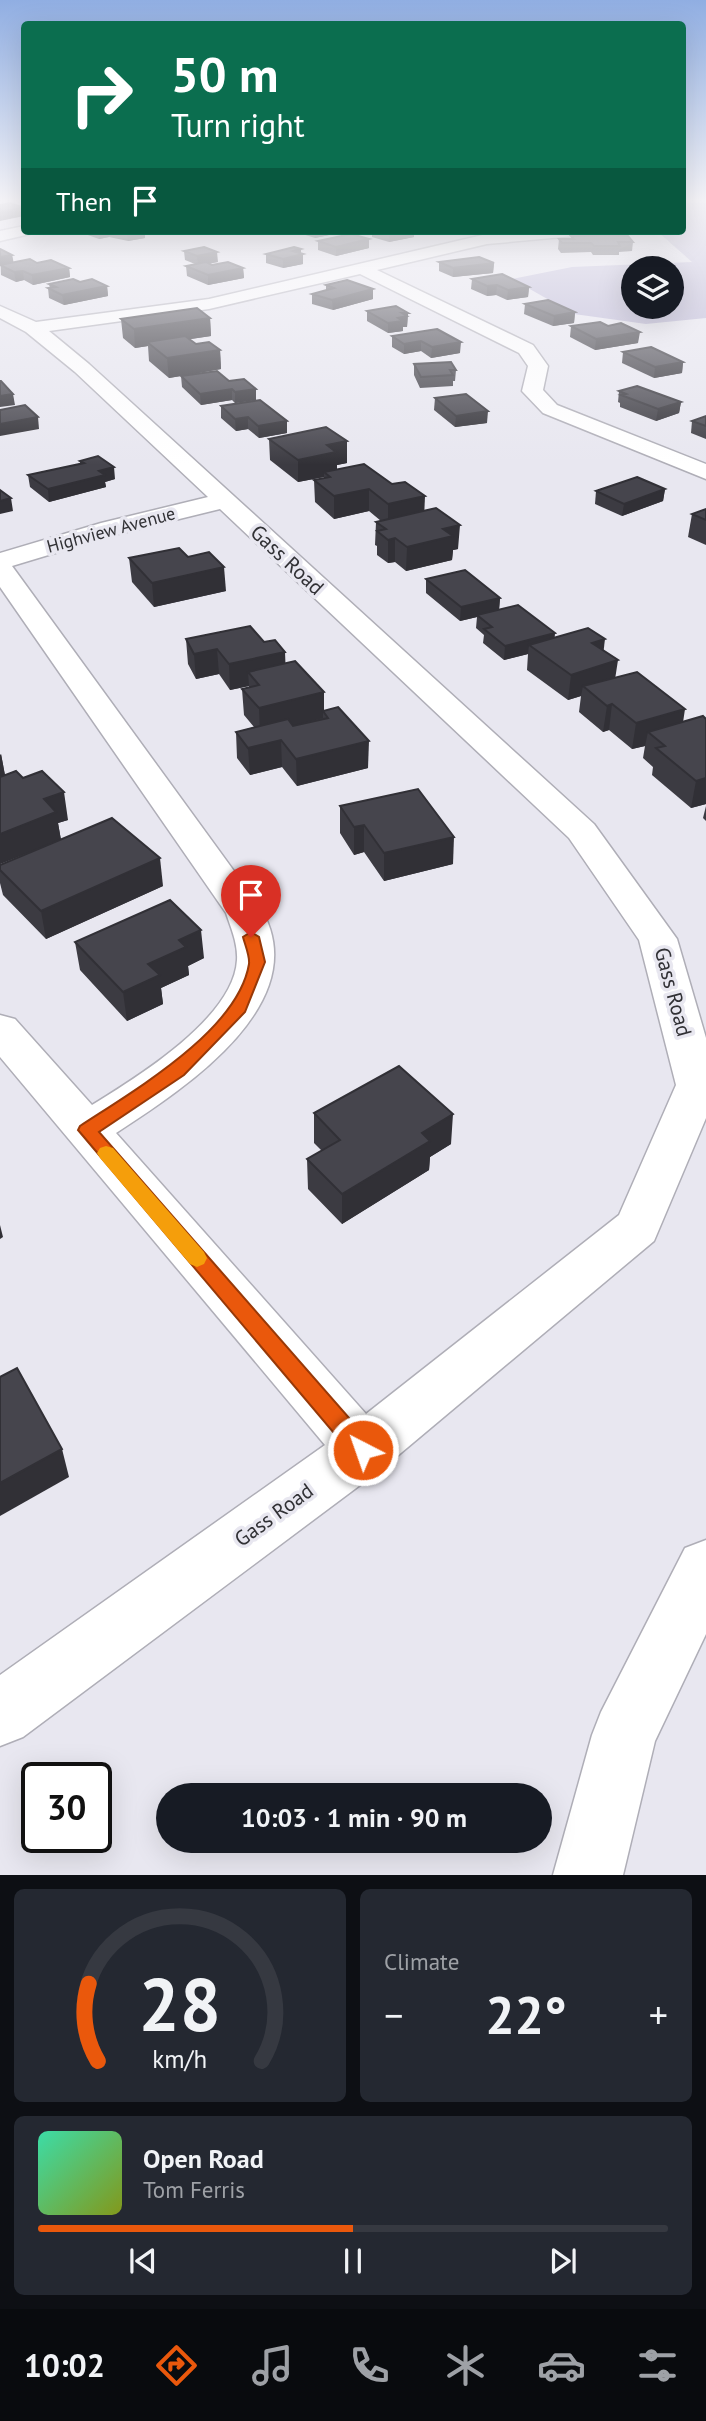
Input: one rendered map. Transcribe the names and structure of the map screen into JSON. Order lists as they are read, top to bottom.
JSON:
{
  "streets": {
    "street": ["Highview Avenue", "Gass Road"]
  },
  "crossings": [
    ["Highview Avenue", "Gass Road"]
  ],
  "page": {
    "turn": ["50 m", "Turn right"],
    "then": "Then",
    "limit": "30",
    "trip": "10:03 · 1 min · 90 m",
    "tile": "Climate",
    "heat": ["−", "22°", "+"],
    "song": ["Open Road", "Tom Ferris"],
    "tabs": "10:02",
    "gauge": ["28", "km/h"]
  }
}
